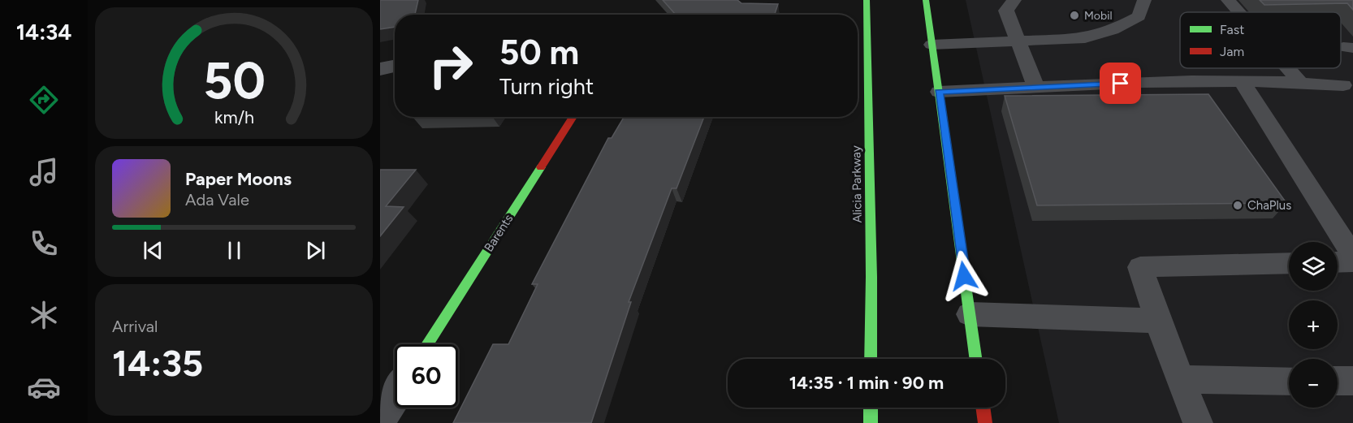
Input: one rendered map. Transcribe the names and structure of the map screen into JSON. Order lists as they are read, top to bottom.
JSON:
{
  "streets": {
    "main road": ["Alicia Parkway", "Barents"]
  },
  "places": ["Mobil", "ChaPlus"],
  "legend": ["Fast", "Jam"],
  "page": {
    "tabs": "14:34",
    "turn": ["50 m", "Turn right"],
    "song": ["Paper Moons", "Ada Vale"],
    "map_buttons": ["+", "−"],
    "tile": ["Arrival", "14:35"],
    "limit": "60",
    "trip": "14:35 · 1 min · 90 m",
    "gauge": ["50", "km/h"]
  }
}
